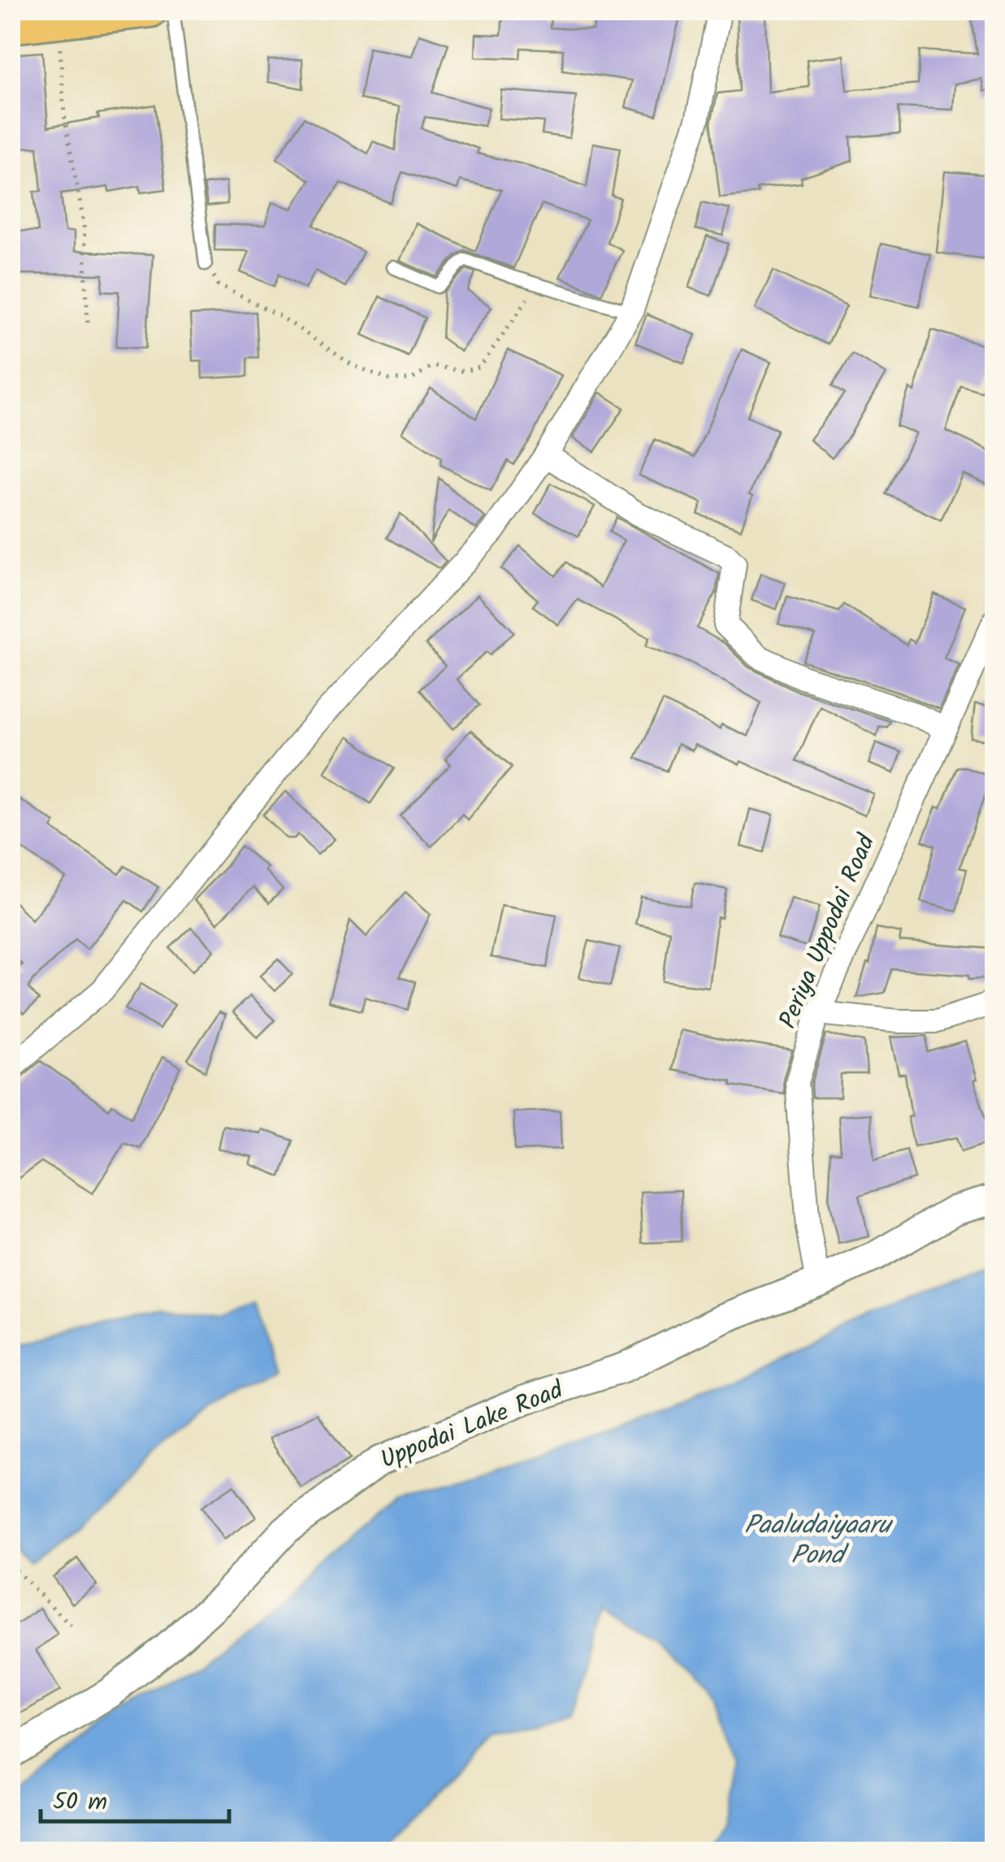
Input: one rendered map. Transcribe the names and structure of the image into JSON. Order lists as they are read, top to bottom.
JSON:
{
  "streets": {
    "street": ["Periya Uppodai Road", "Uppodai Lake Road"]
  },
  "crossings": [
    ["Periya Uppodai Road", "Uppodai Lake Road"]
  ],
  "water": ["Paaludaiyaaru Pond"],
  "scale_bar": "50 m"
}
